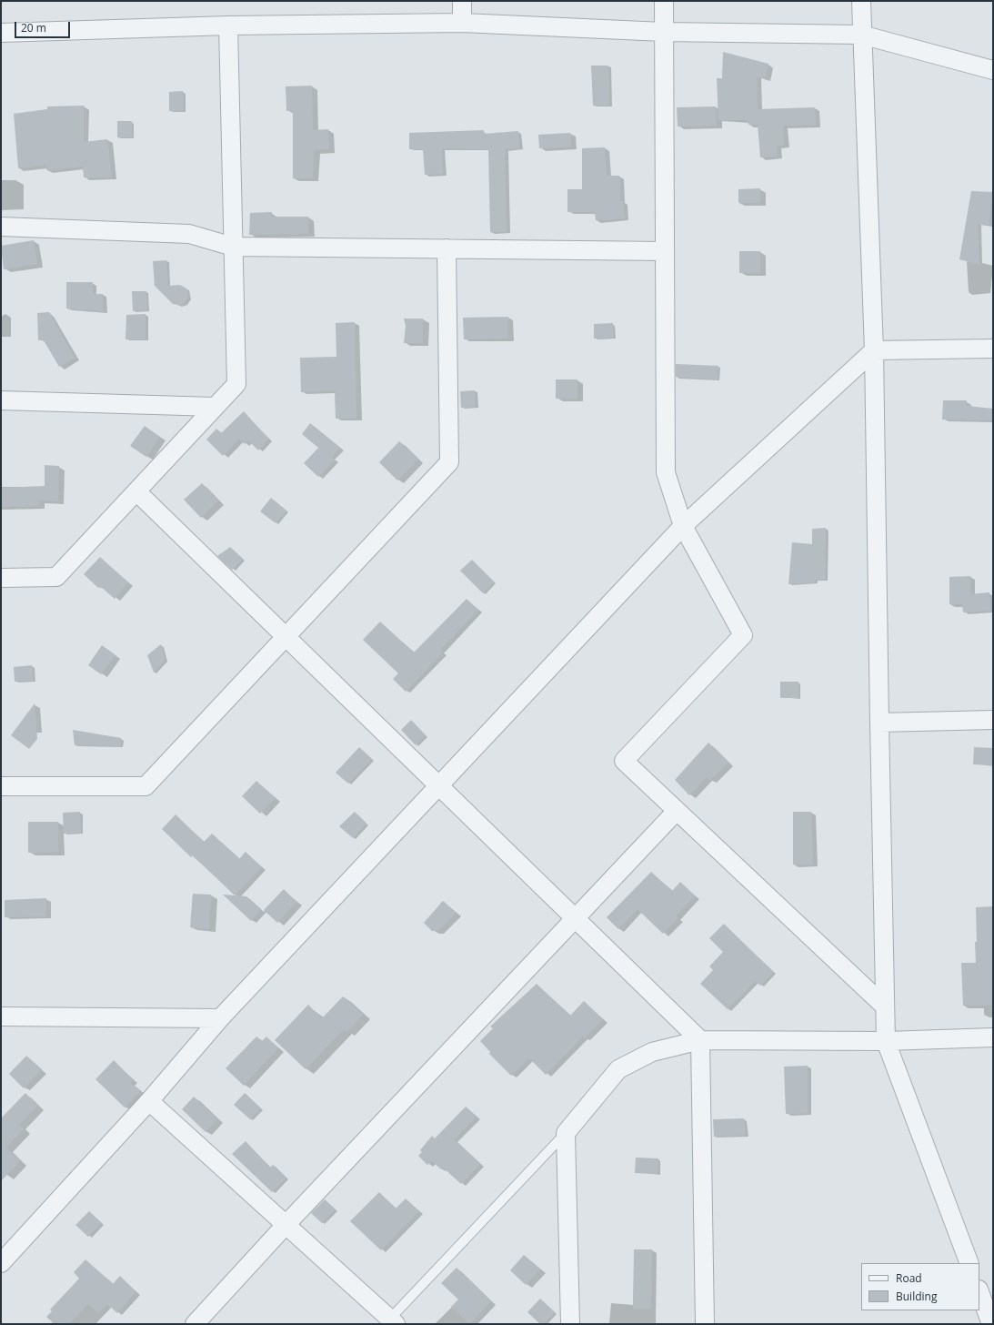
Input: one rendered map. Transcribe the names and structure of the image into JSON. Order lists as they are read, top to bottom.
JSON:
{
  "legend": ["Road", "Building"],
  "scale_bar": "20 m"
}
